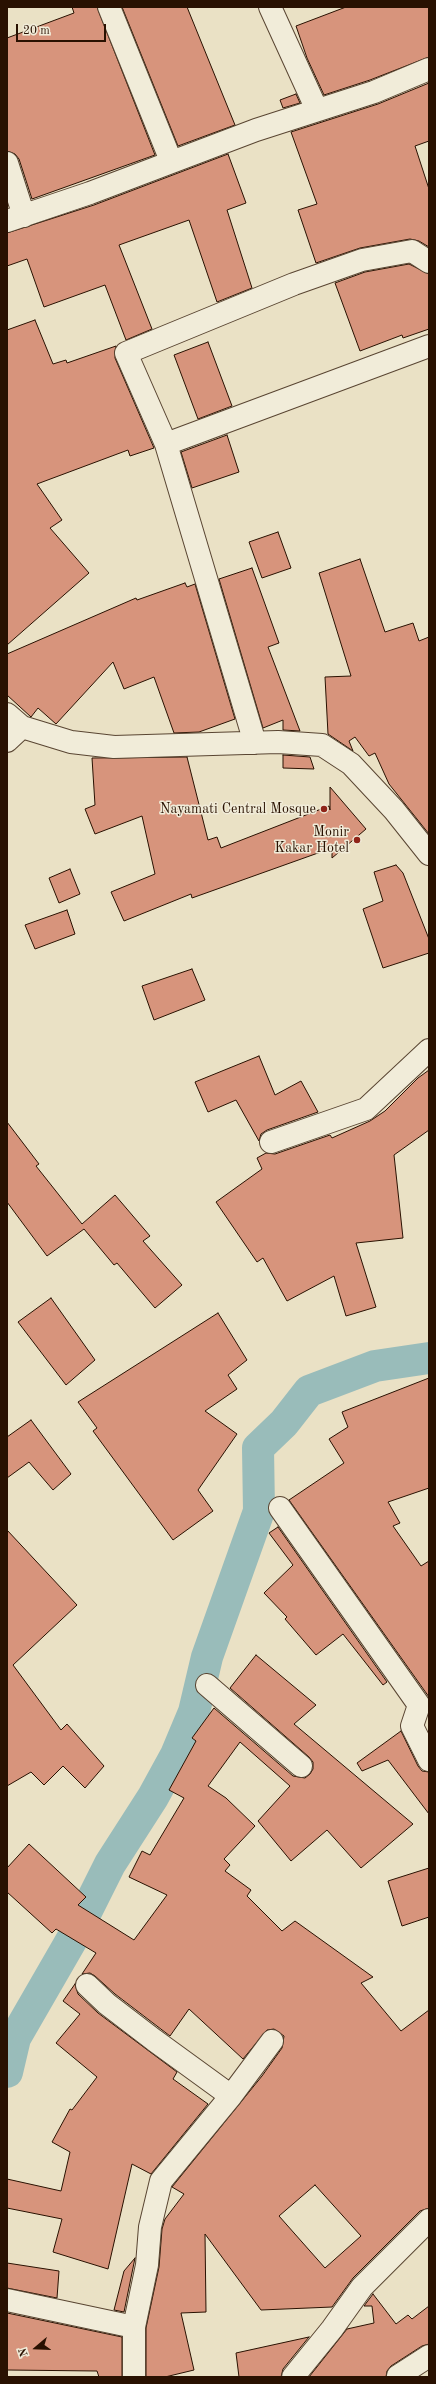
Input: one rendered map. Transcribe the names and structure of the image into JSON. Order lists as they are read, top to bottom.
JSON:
{
  "places": ["Nayamati Central Mosque", "Monir Kakar Hotel"],
  "scale_bar": "20 m",
  "north": "left"
}
